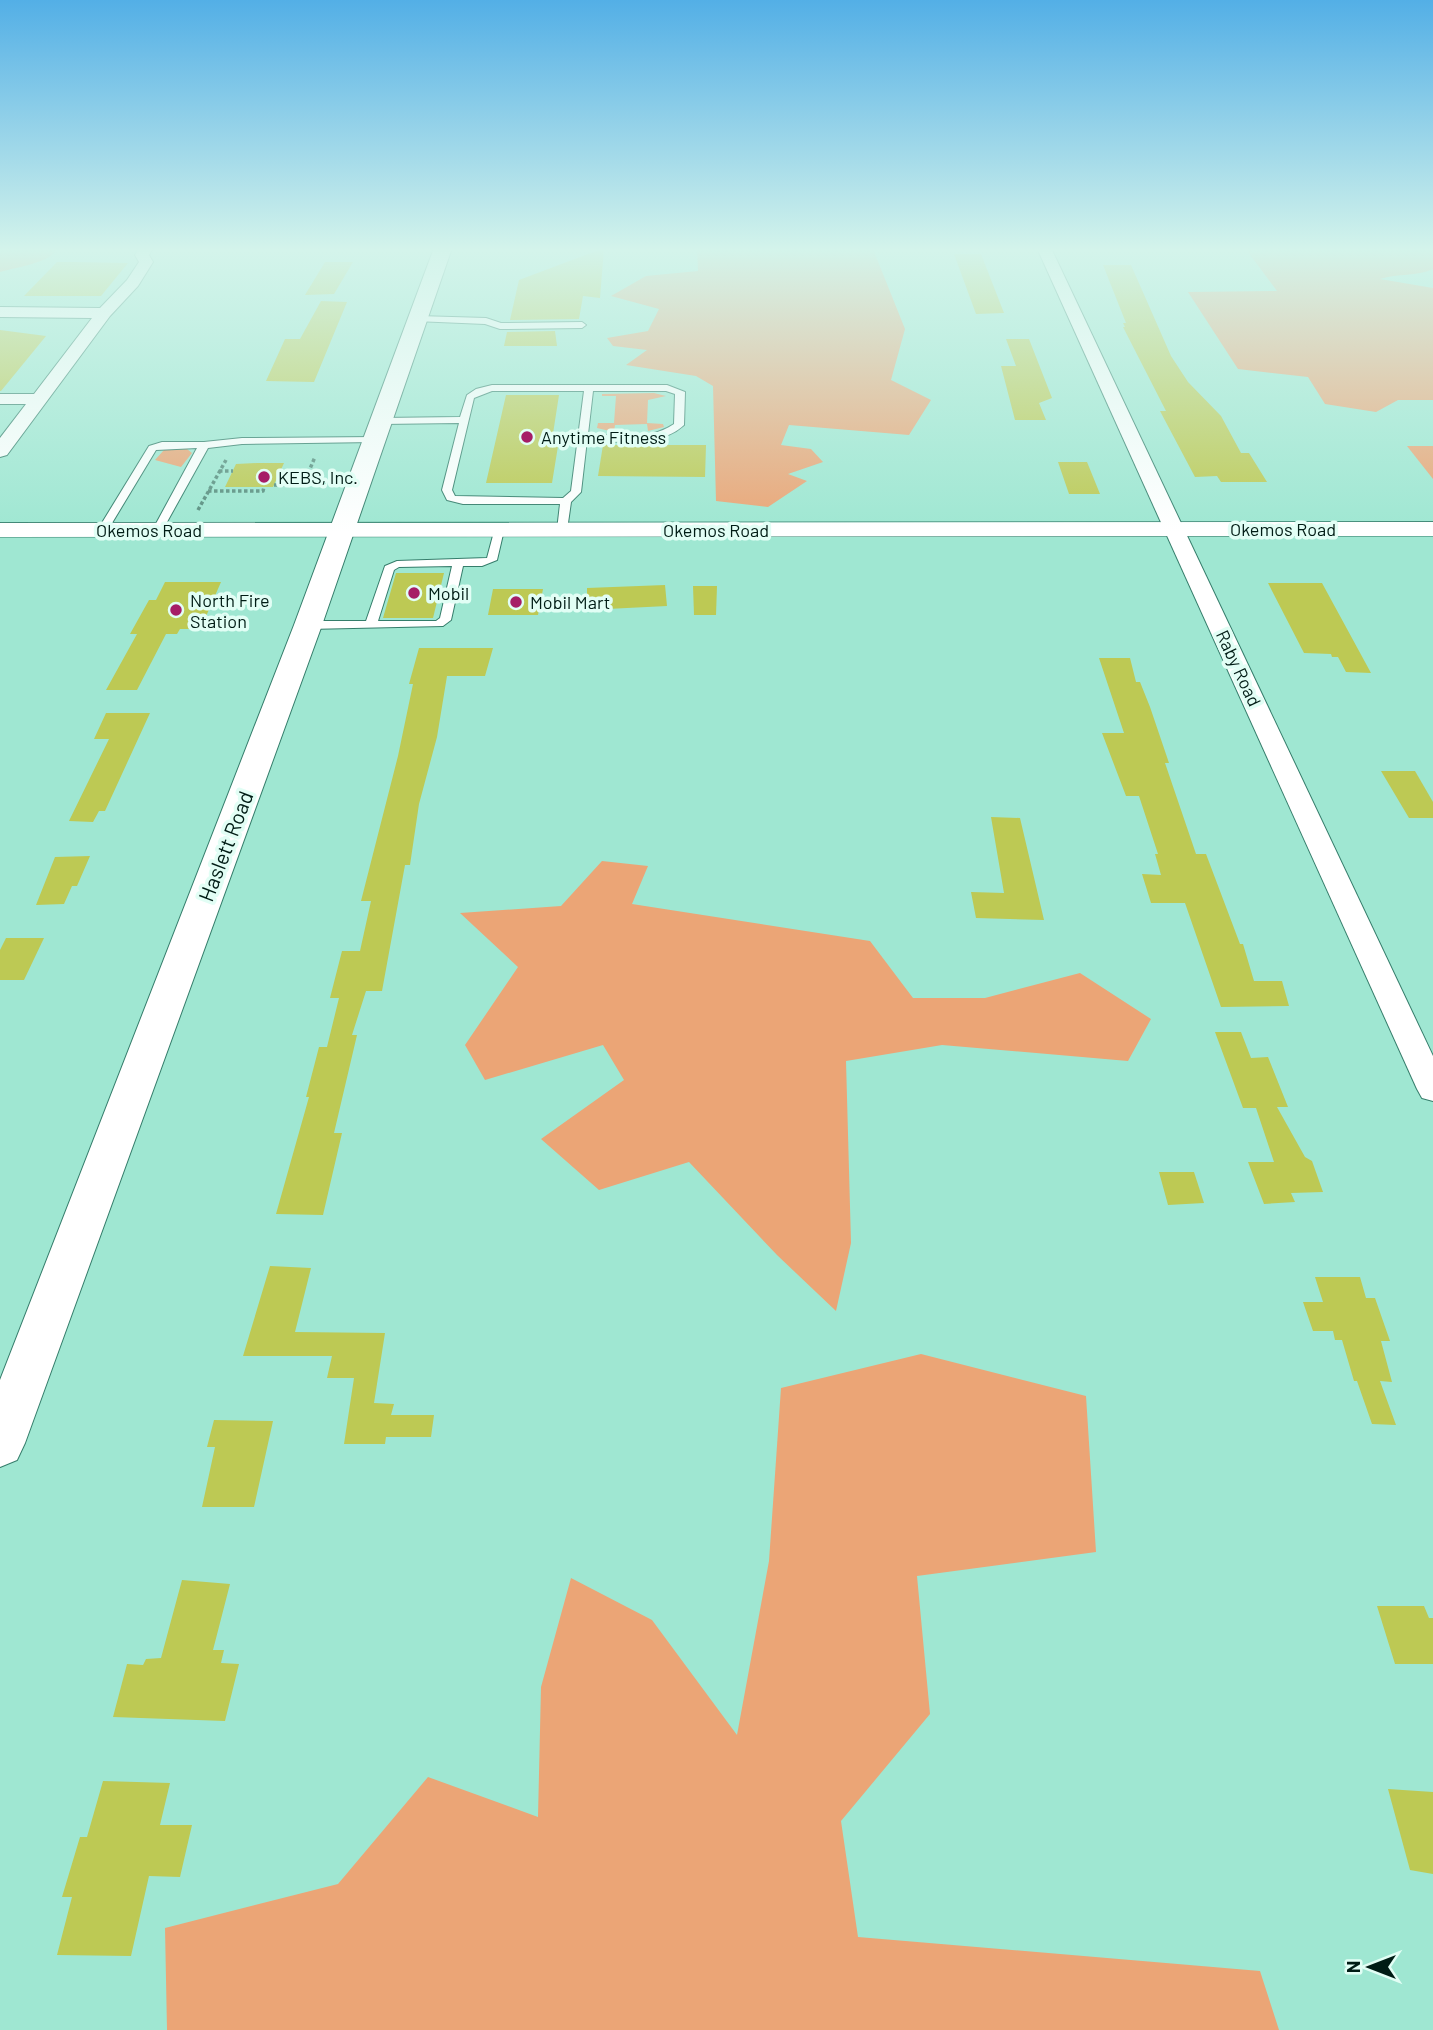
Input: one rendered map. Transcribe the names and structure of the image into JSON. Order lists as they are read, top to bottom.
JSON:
{
  "streets": {
    "main road": ["Haslett Road"],
    "street": ["Okemos Road", "Raby Road"]
  },
  "crossings": [
    ["Okemos Road", "Raby Road"],
    ["Okemos Road", "Haslett Road"]
  ],
  "places": [
    "Anytime Fitness",
    "KEBS, Inc.",
    "Mobil",
    "Mobil Mart",
    "North Fire Station"
  ],
  "north": "left"
}
